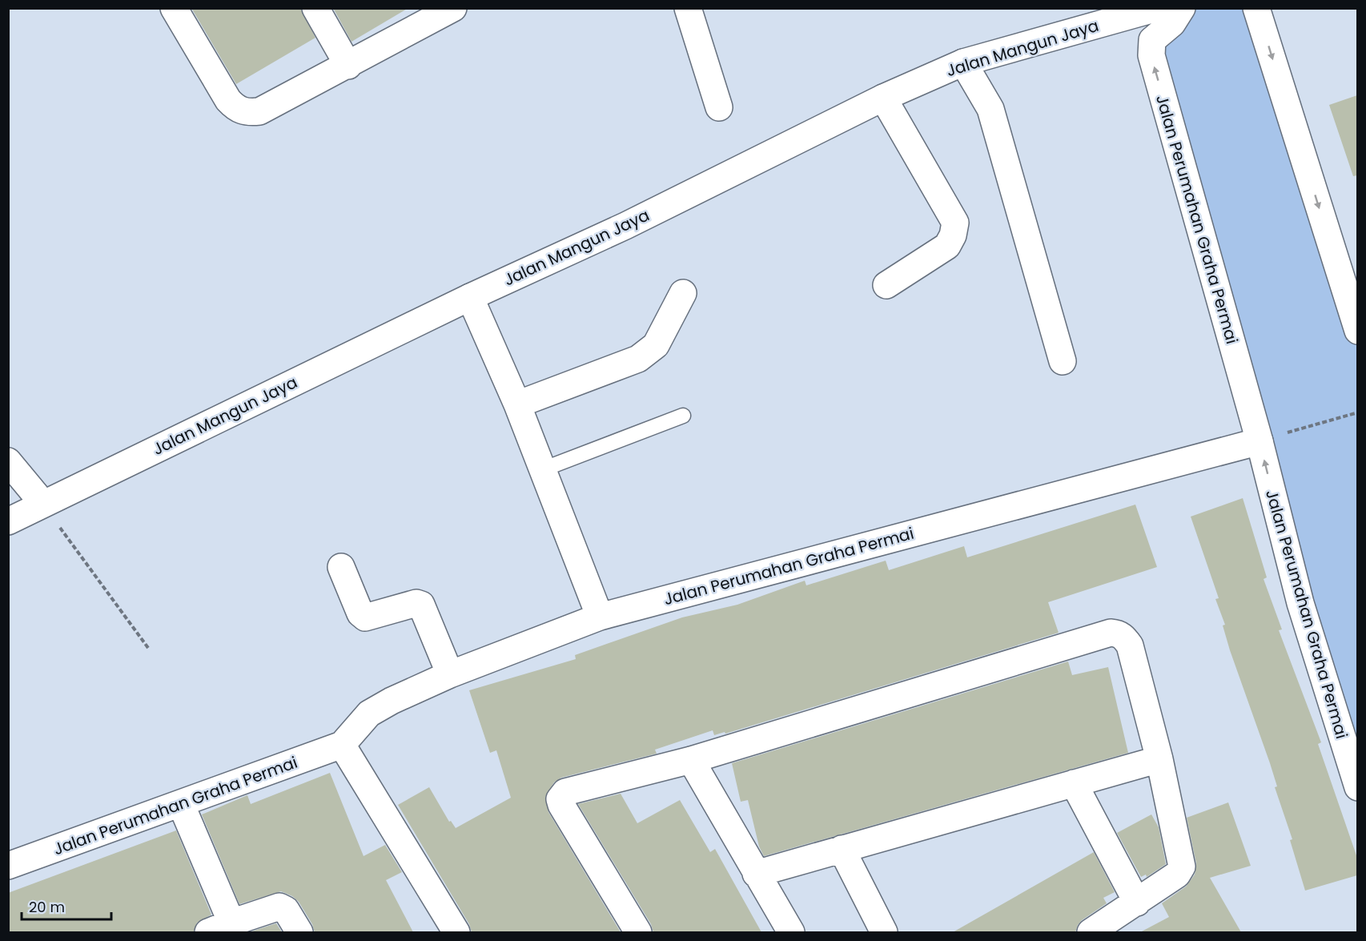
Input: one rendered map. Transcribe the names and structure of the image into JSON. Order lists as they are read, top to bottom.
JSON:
{
  "streets": {
    "street": ["Jalan Mangun Jaya", "Jalan Perumahan Graha Permai"]
  },
  "scale_bar": "20 m"
}
